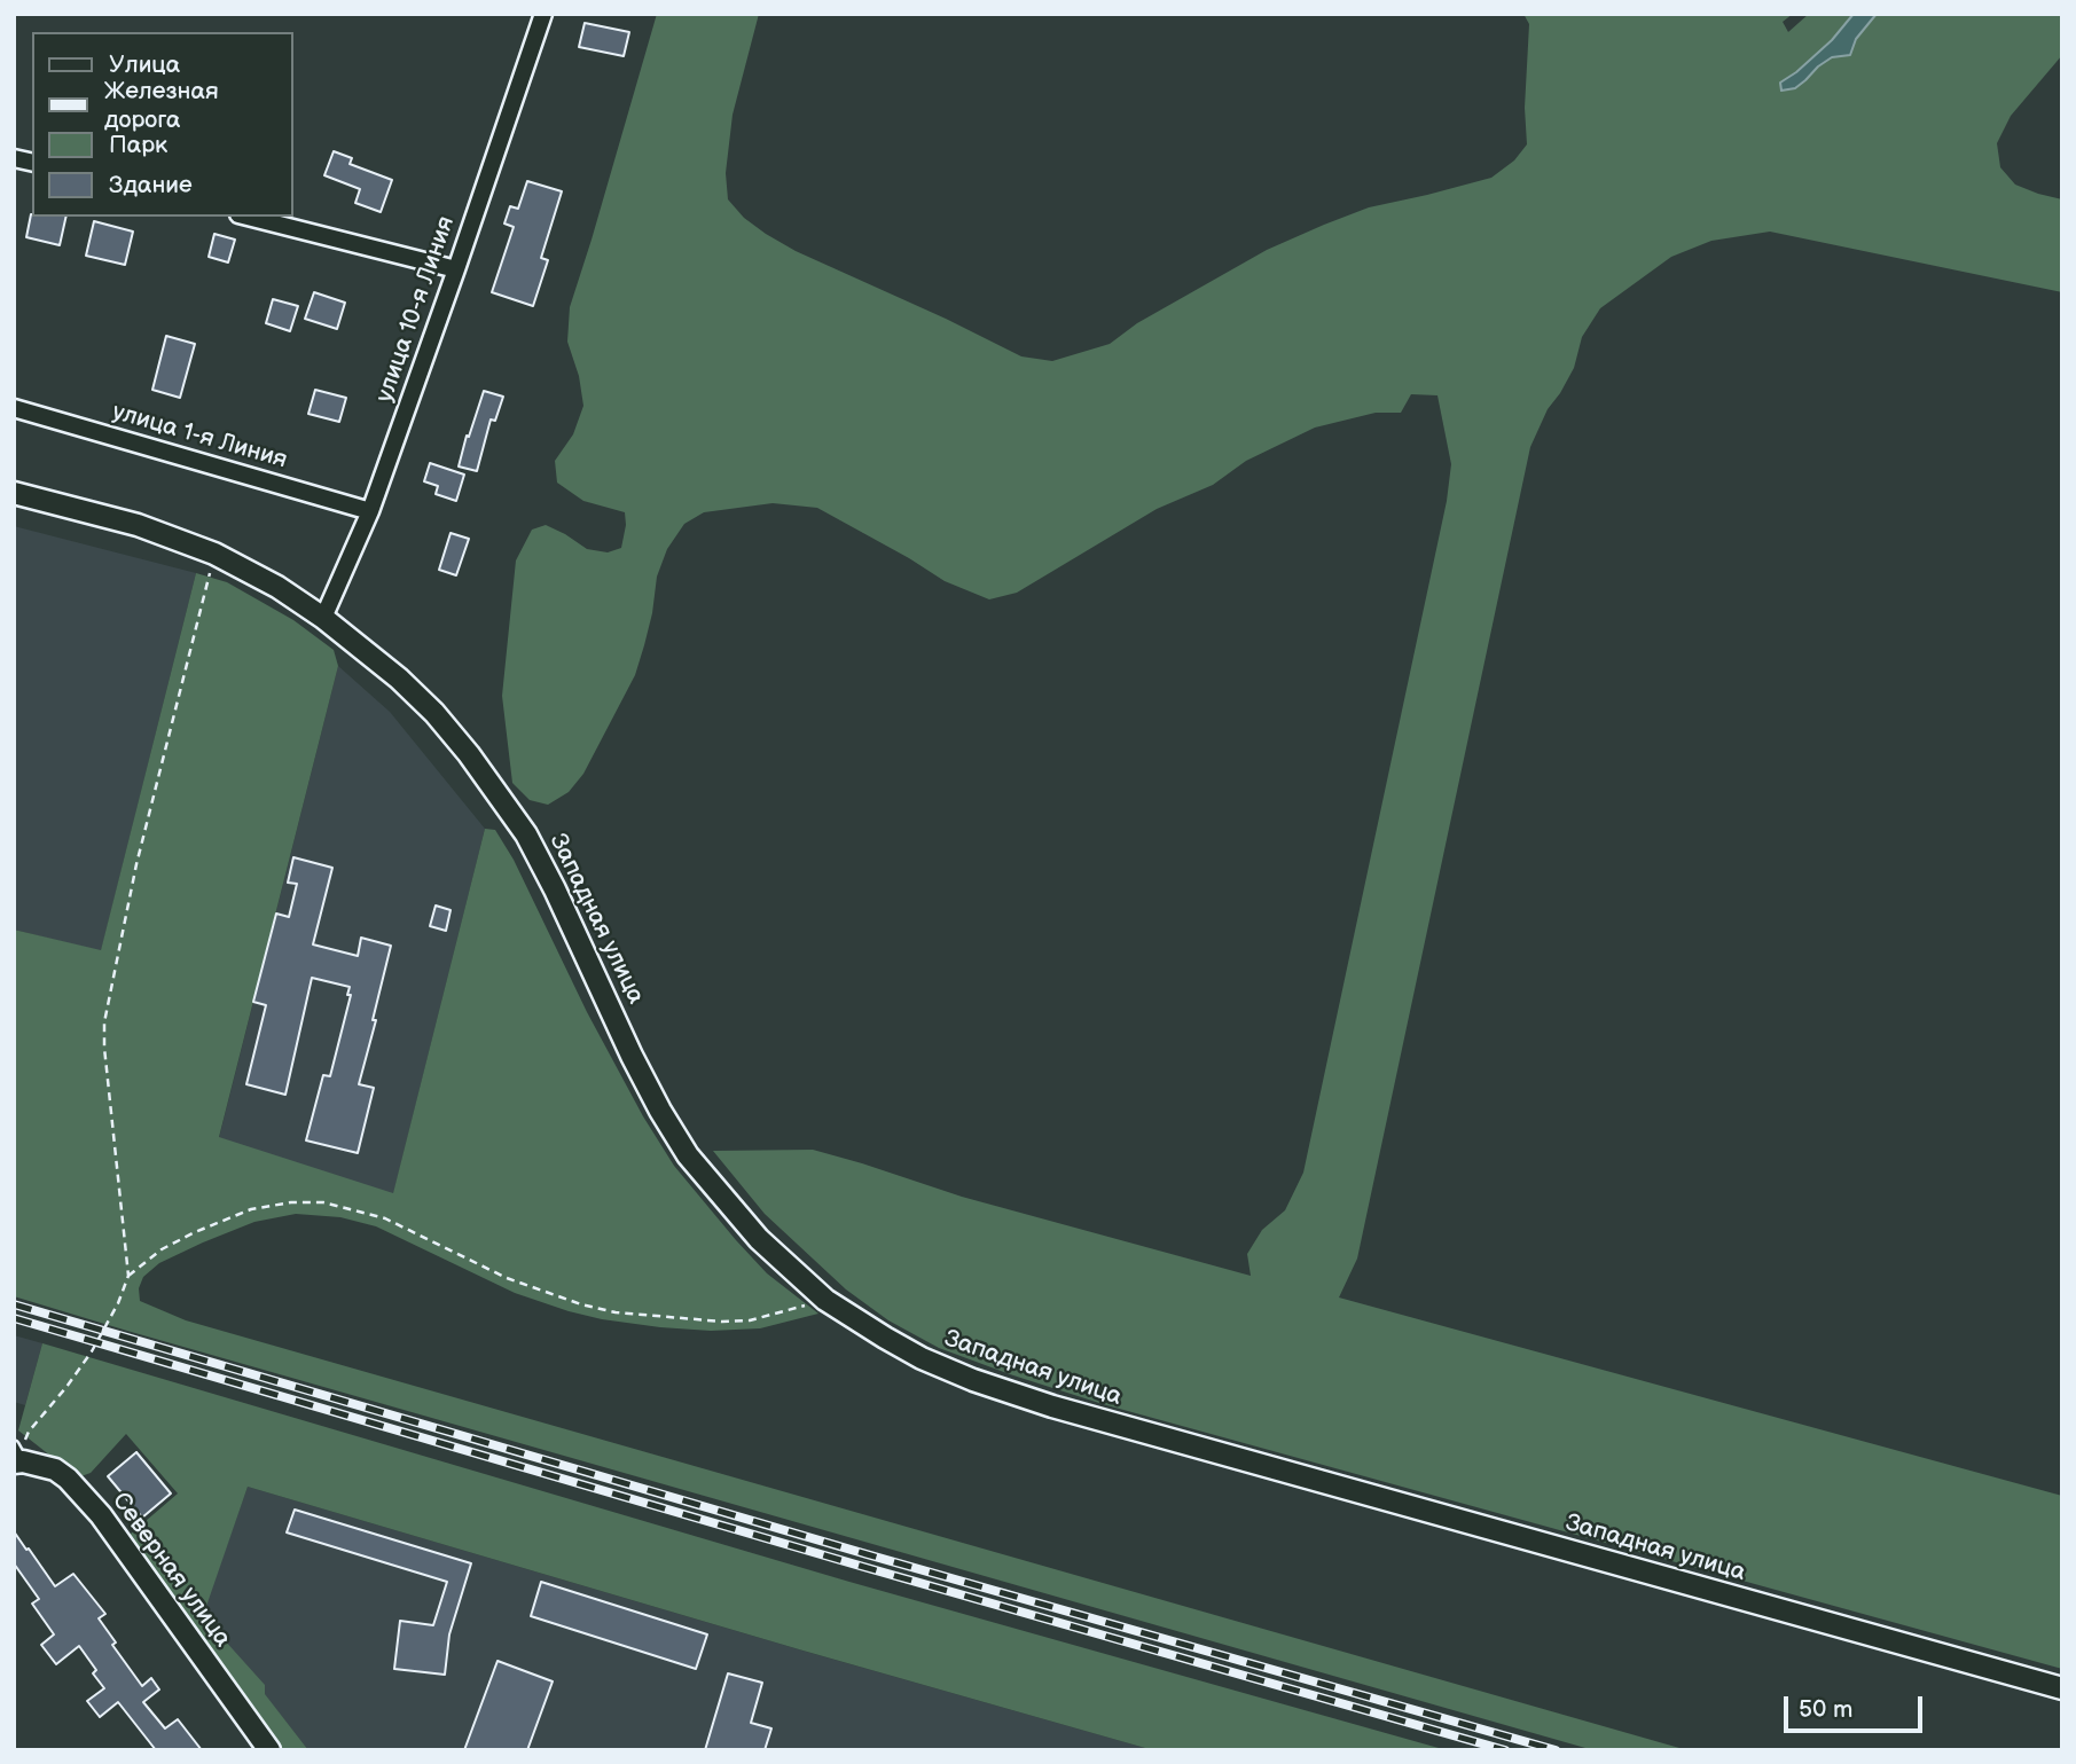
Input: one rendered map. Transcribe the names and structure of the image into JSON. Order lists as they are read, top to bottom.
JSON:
{
  "streets": {
    "street": [
      "улица 10-я Линия",
      "улица 1-я Линия",
      "Западная улица",
      "Северная улица"
    ]
  },
  "crossings": [
    ["улица 10-я Линия", "улица 1-я Линия"],
    ["улица 10-я Линия", "Западная улица"]
  ],
  "legend": [
    "Улица",
    "Железная дорога",
    "Парк",
    "Здание"
  ],
  "scale_bar": "50 m"
}
